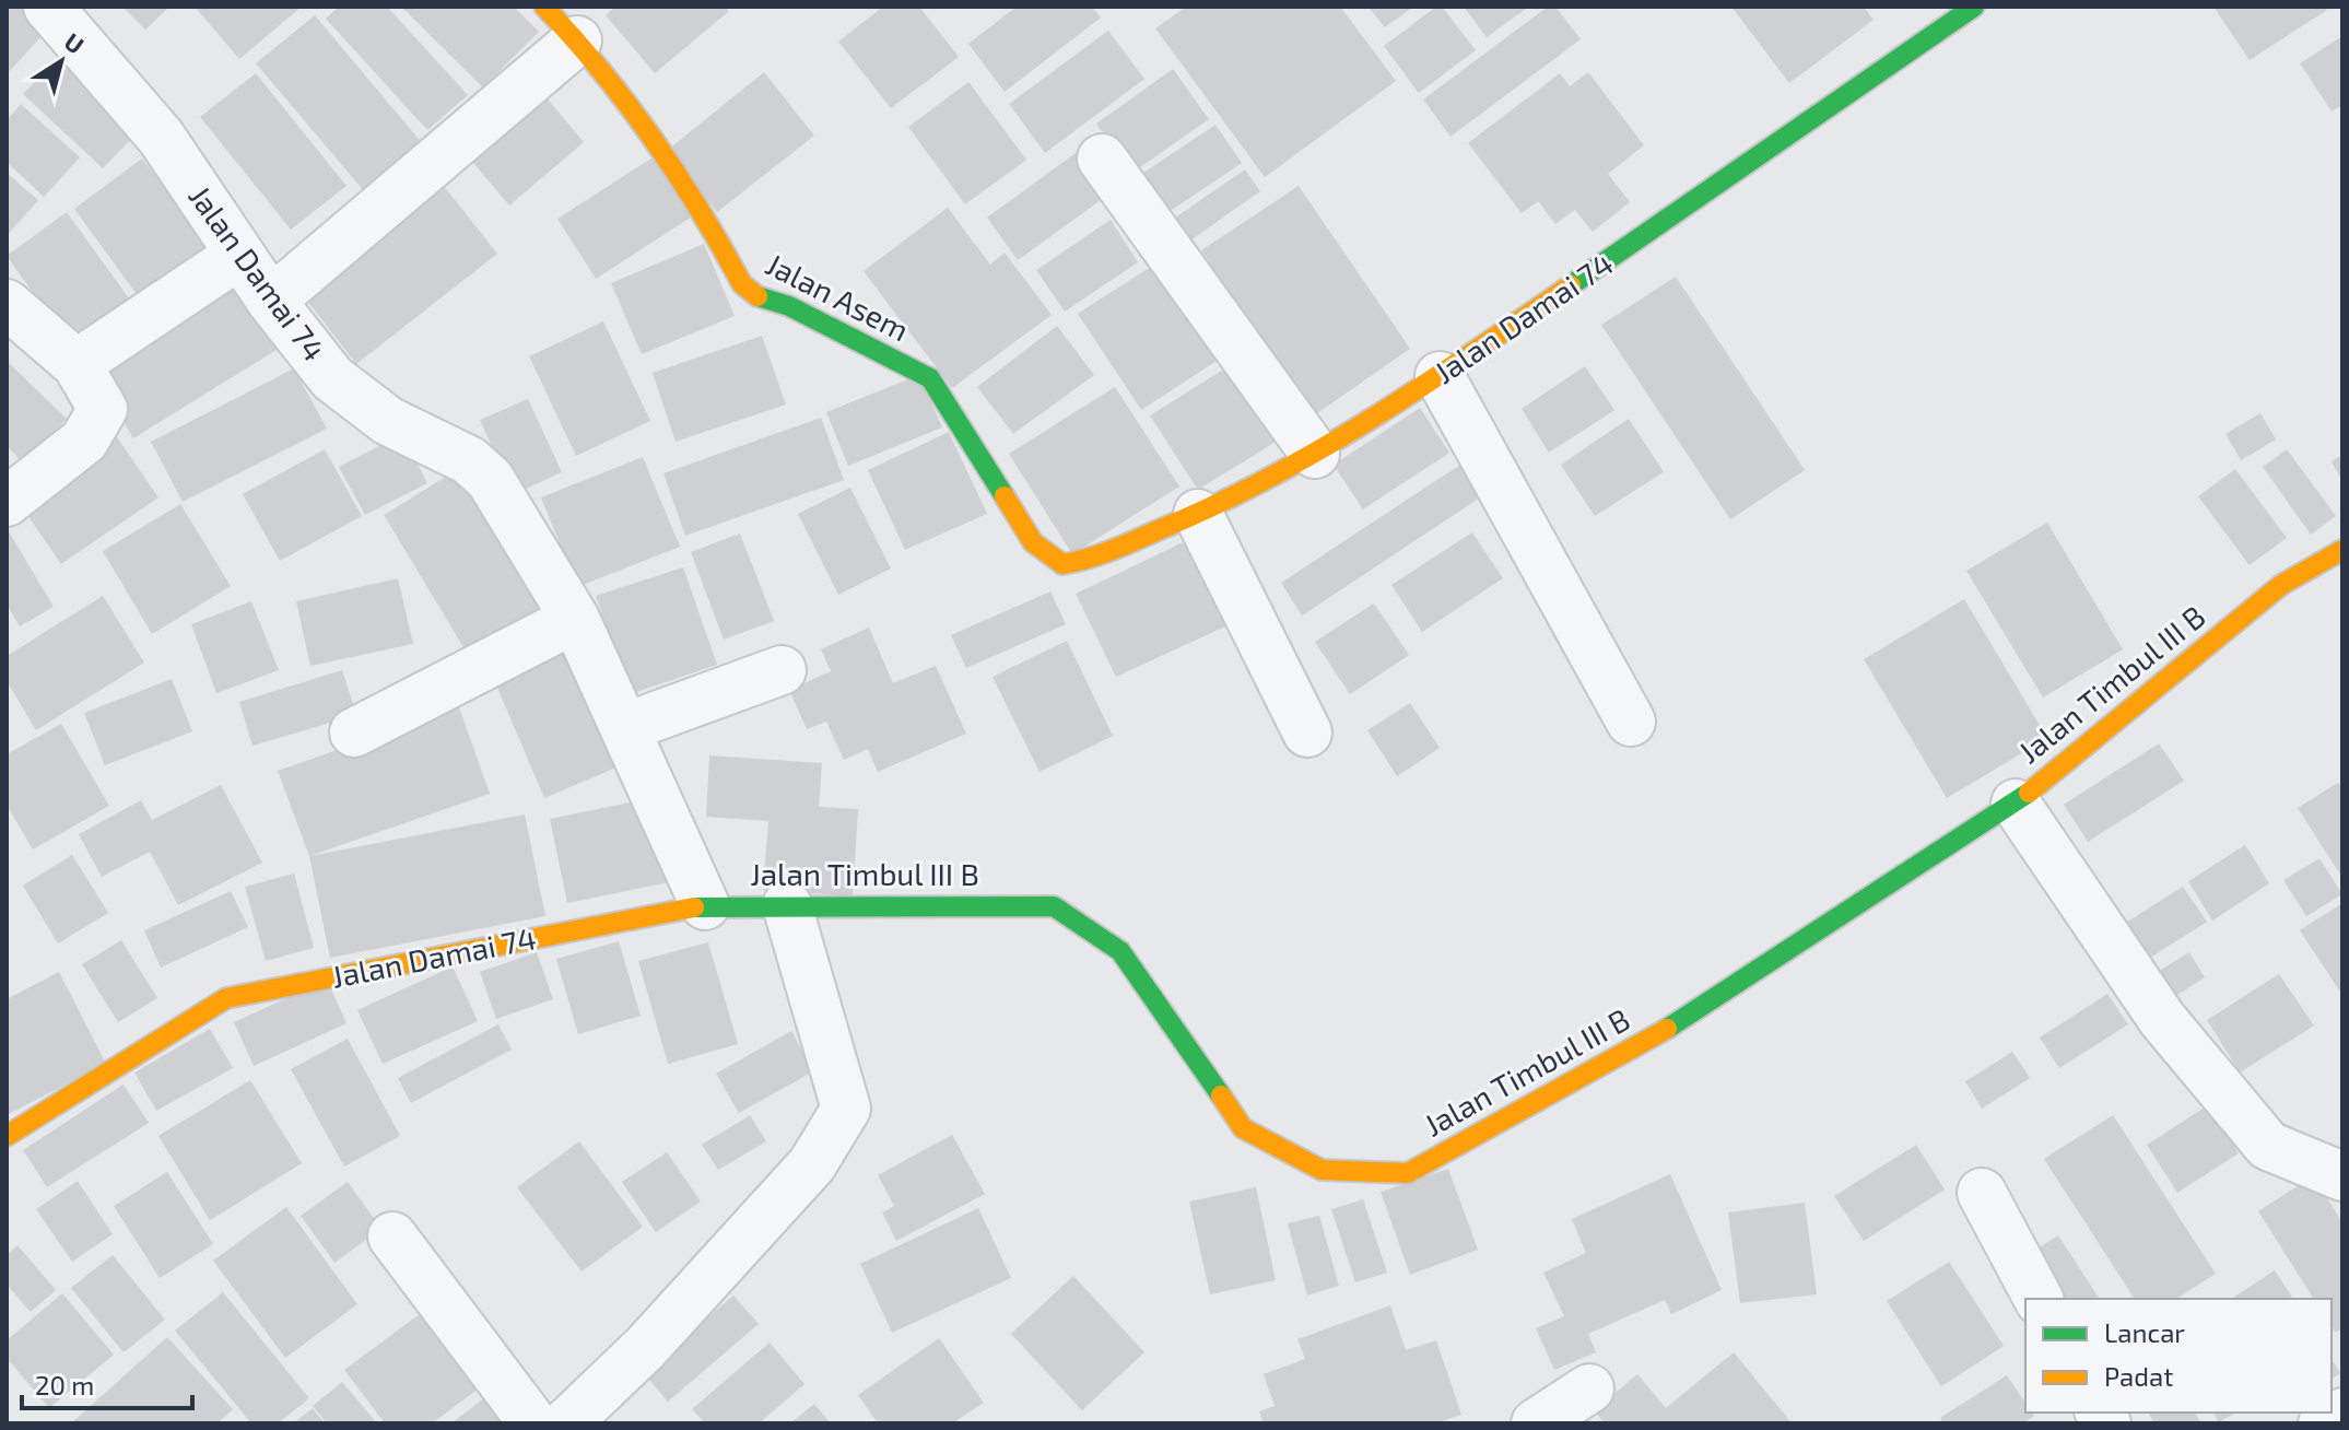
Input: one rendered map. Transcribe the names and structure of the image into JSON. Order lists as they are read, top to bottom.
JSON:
{
  "streets": {
    "street": ["Jalan Damai 74", "Jalan Asem", "Jalan Timbul III B"]
  },
  "crossings": [
    ["Jalan Damai 74", "Jalan Asem"],
    ["Jalan Damai 74", "Jalan Timbul III B"]
  ],
  "legend": ["Lancar", "Padat"],
  "scale_bar": "20 m",
  "north": "top right"
}
